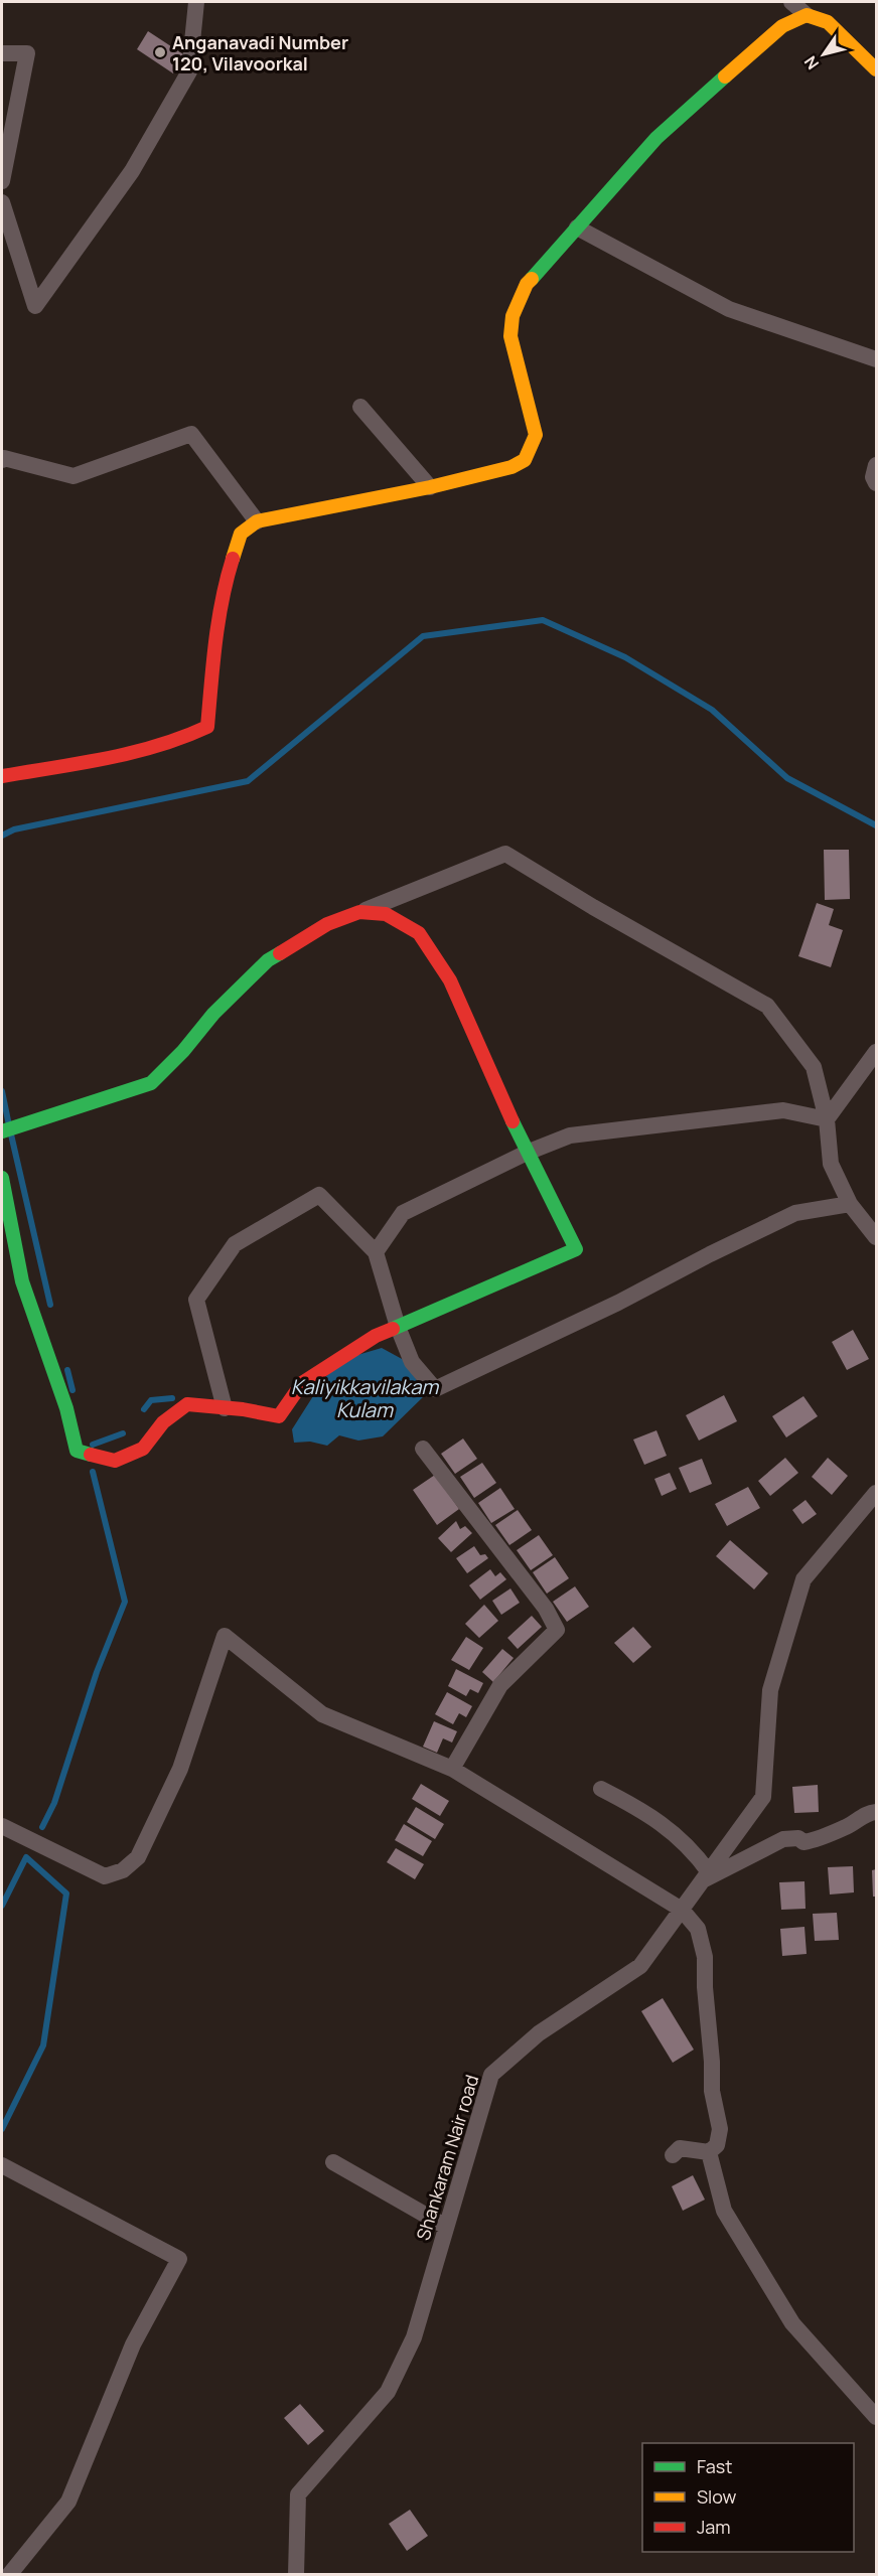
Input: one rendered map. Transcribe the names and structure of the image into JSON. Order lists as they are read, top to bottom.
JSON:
{
  "streets": {
    "street": ["Shankaram Nair road"]
  },
  "water": ["Kaliyikkavilakam Kulam"],
  "places": ["Anganavadi Number 120, Vilavoorkal"],
  "legend": ["Fast", "Slow", "Jam"],
  "north": "bottom left"
}
